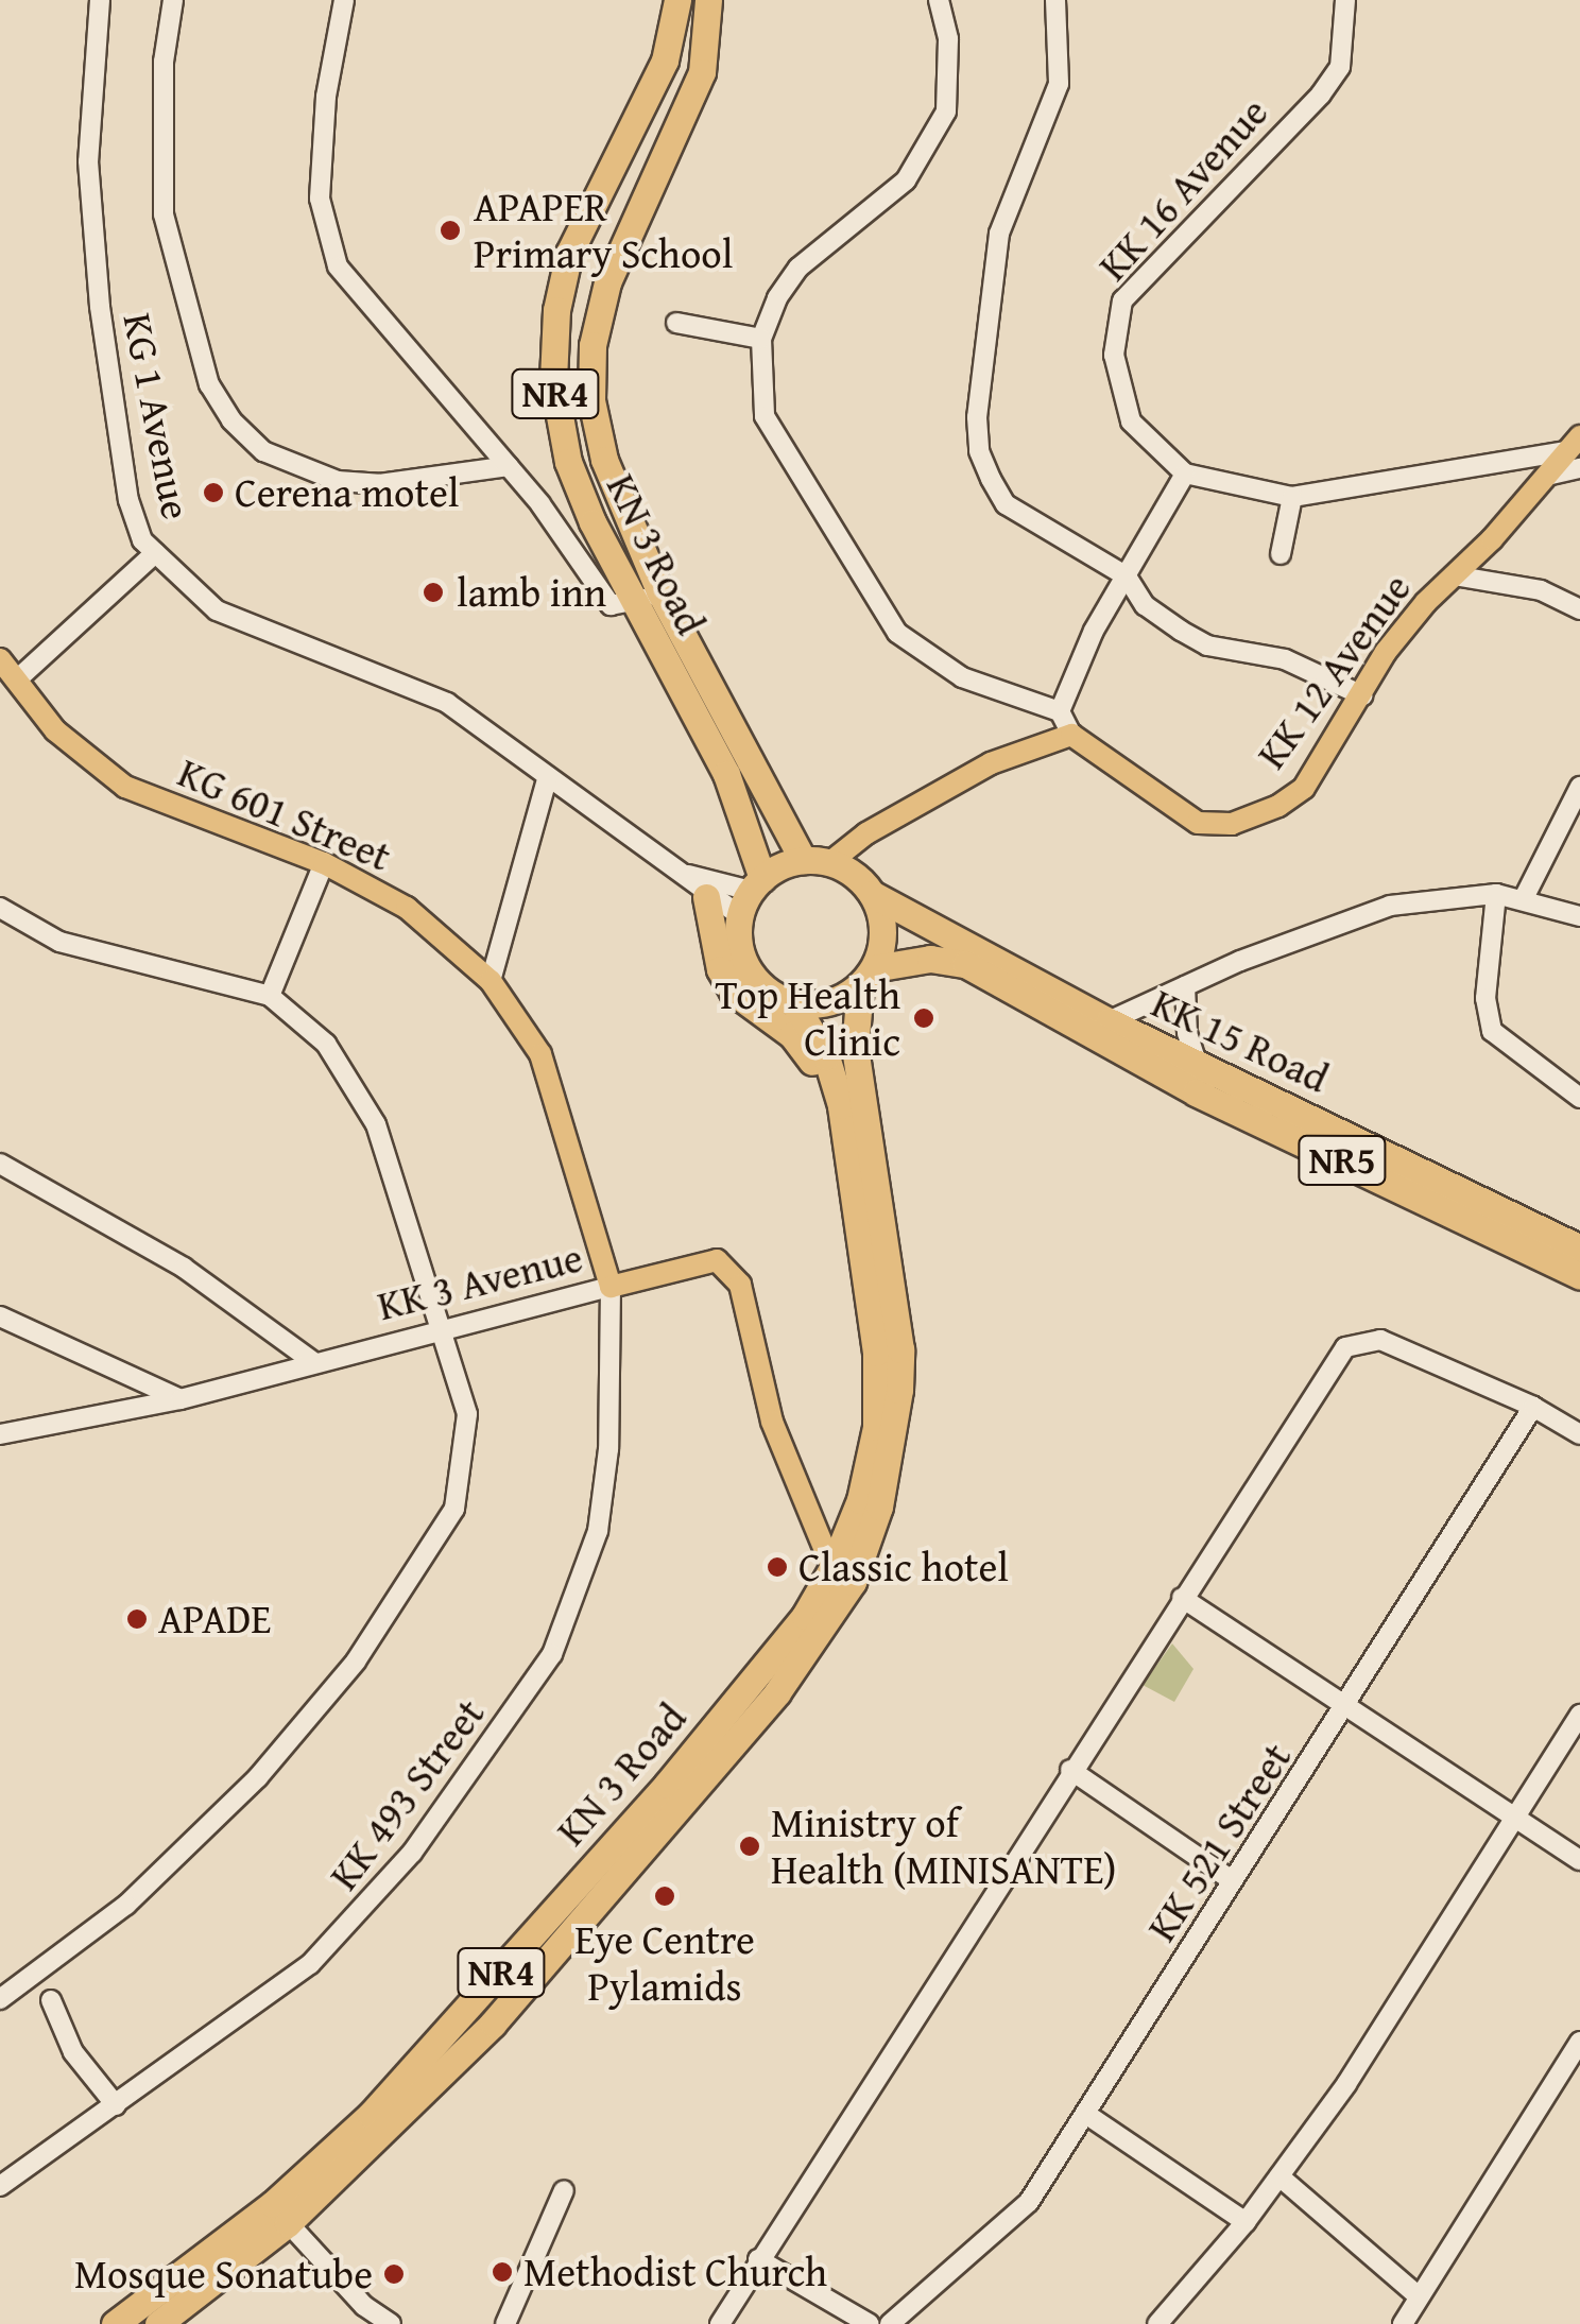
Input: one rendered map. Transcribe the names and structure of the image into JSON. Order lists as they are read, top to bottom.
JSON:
{
  "streets": {
    "highway": [
      "NR4",
      "KN 3 Road",
      "KK 15 Road",
      "NR5"
    ],
    "main road": ["KK 12 Avenue", "KG 601 Street", "KK 3 Avenue"],
    "street": [
      "KK 16 Avenue",
      "KG 1 Avenue",
      "KK 493 Street",
      "KK 521 Street"
    ]
  },
  "crossings": [
    ["NR4", "KG 1 Avenue"],
    ["NR4", "KN 3 Road"],
    ["NR4", "KK 15 Road"],
    ["KG 1 Avenue", "KK 15 Road"],
    ["KN 3 Road", "KK 3 Avenue"],
    ["KG 601 Street", "KK 3 Avenue"],
    ["KG 601 Street", "KK 493 Street"],
    ["KK 3 Avenue", "KK 493 Street"]
  ],
  "places": [
    "APAPER Primary School",
    "Cerena motel",
    "lamb inn",
    "Top Health Clinic",
    "Classic hotel",
    "APADE",
    "Ministry of Health (MINISANTE)",
    "Eye Centre Pylamids",
    "Methodist Church",
    "Mosque Sonatube"
  ]
}
